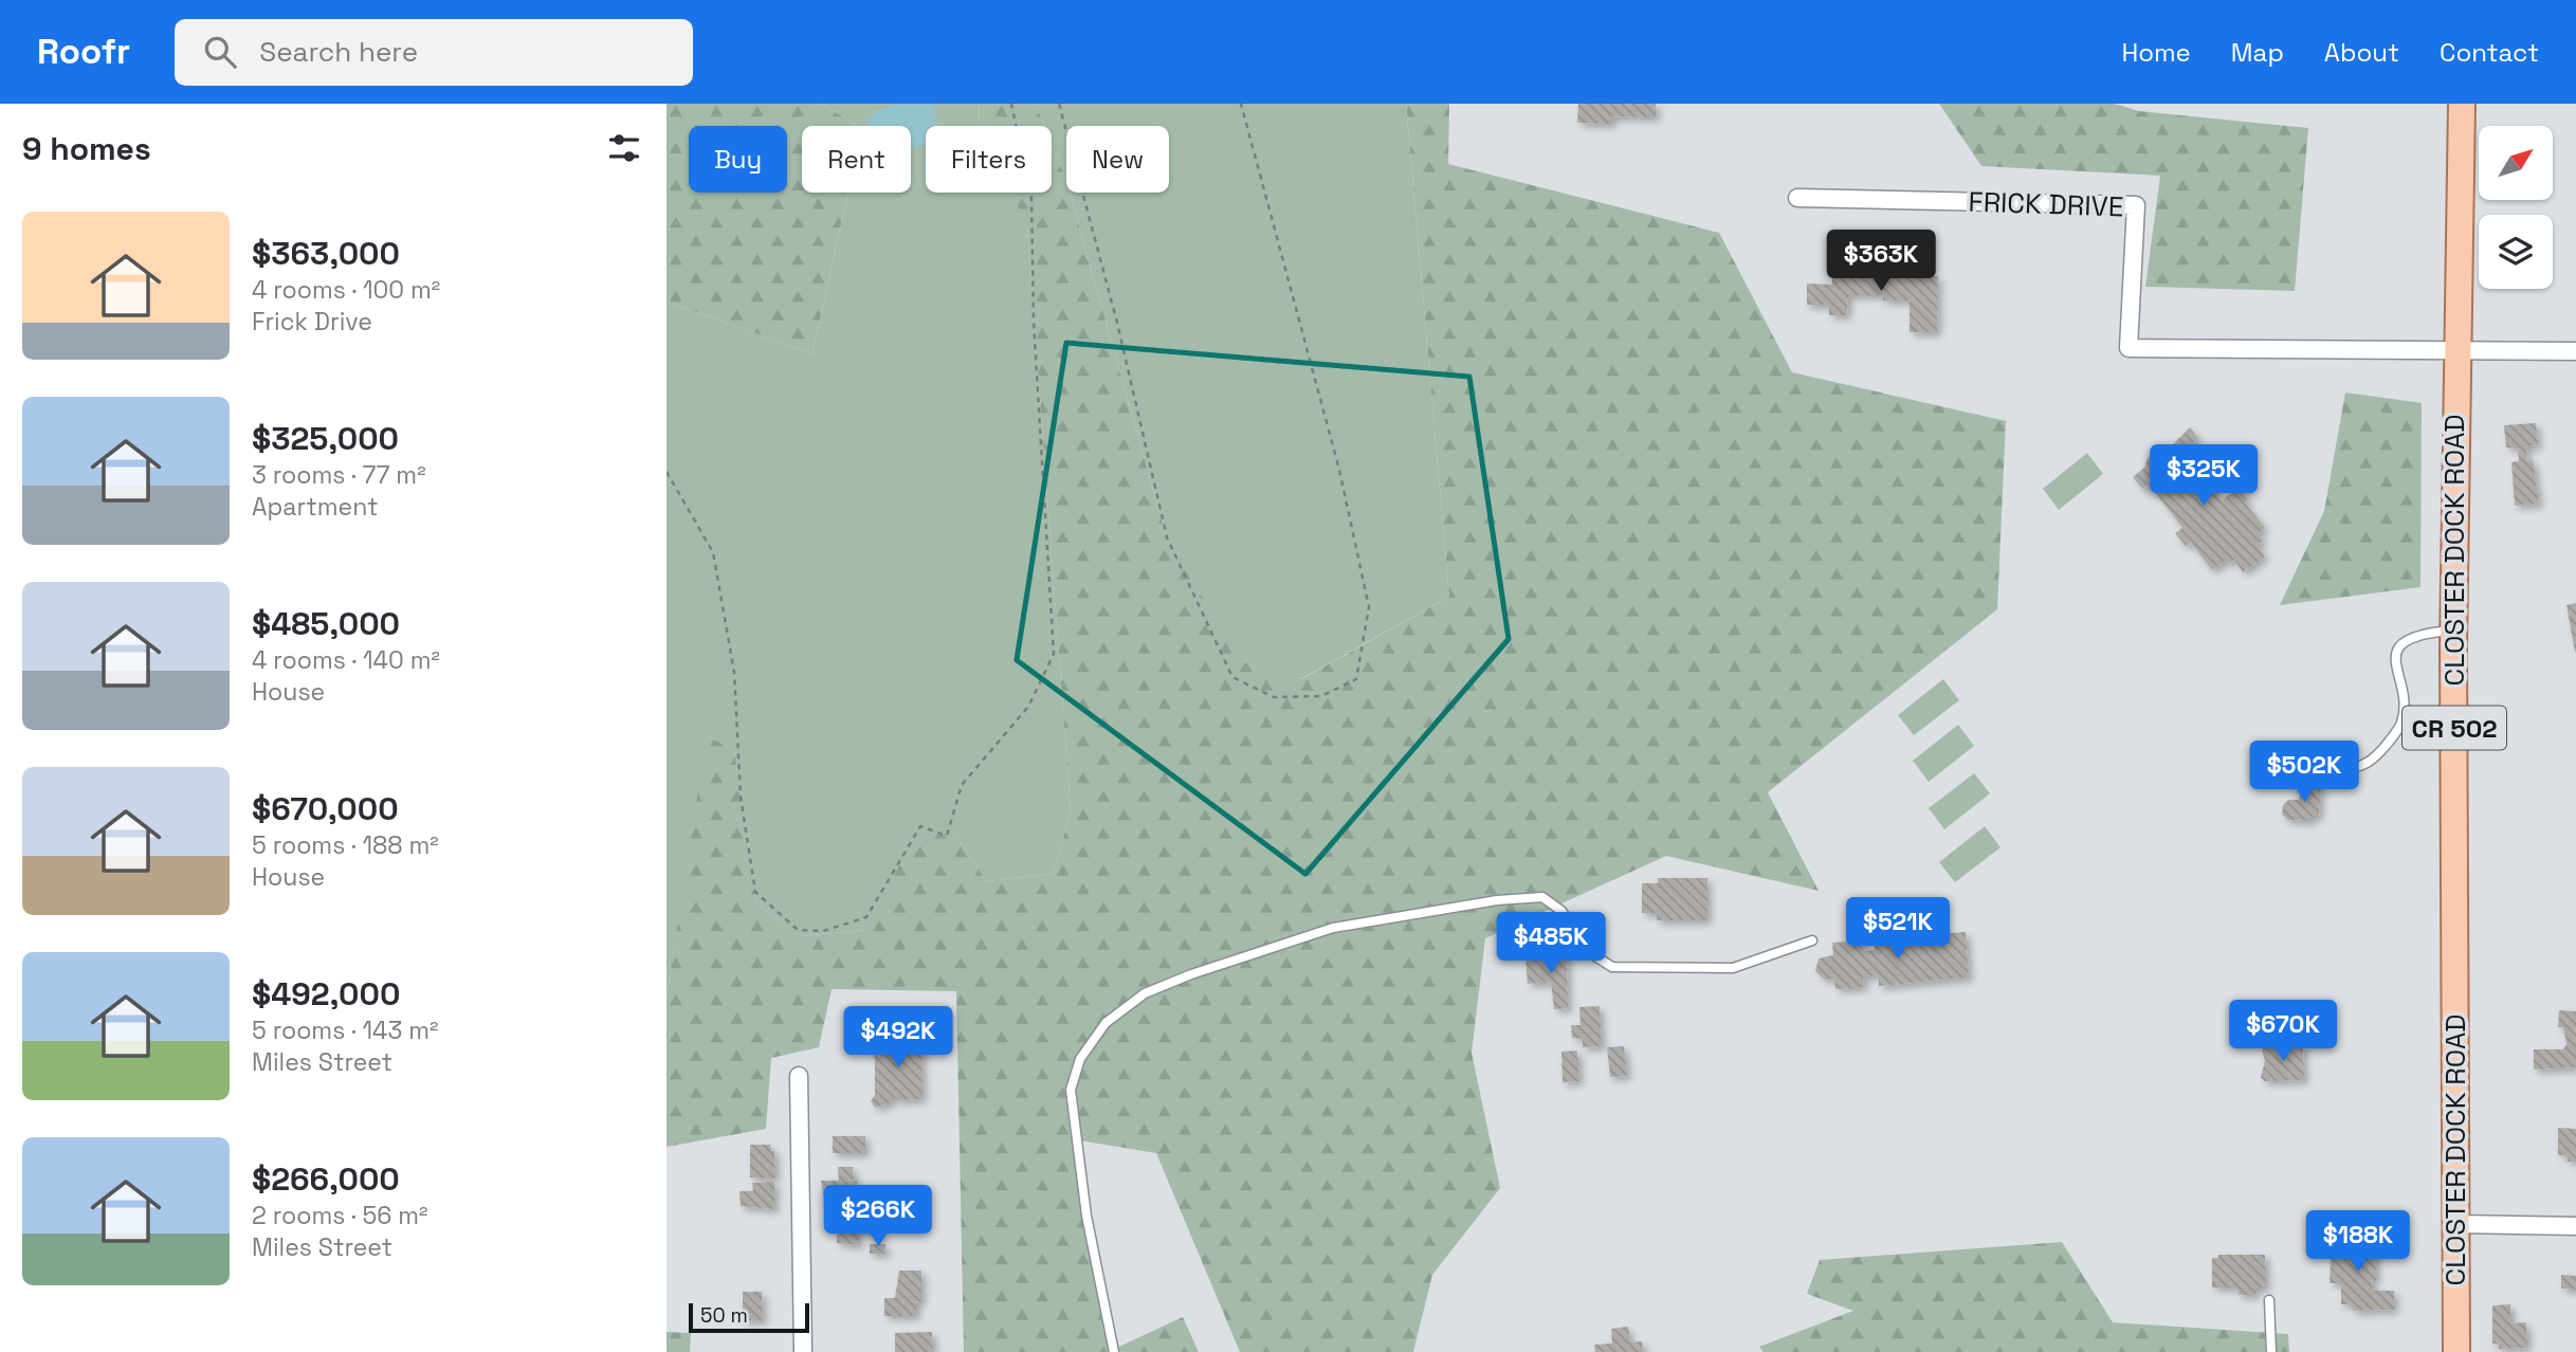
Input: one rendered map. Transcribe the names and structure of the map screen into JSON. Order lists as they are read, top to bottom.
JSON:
{
  "streets": {
    "main road": ["CLOSTER DOCK ROAD", "CR 502"],
    "street": ["FRICK DRIVE"]
  },
  "crossings": [
    ["FRICK DRIVE", "CLOSTER DOCK ROAD"]
  ],
  "scale_bar": "50 m",
  "north": "top right",
  "page": {
    "header": "Roofr",
    "search": "Search here",
    "nav": [
      "Home",
      "Map",
      "About",
      "Contact"
    ],
    "heading": "9 homes",
    "chip": [
      "Buy",
      "Rent",
      "Filters",
      "New"
    ],
    "list": [
      {
        "name": "$363,000",
        "note": "4 rooms · 100 m² · Frick Drive"
      },
      {
        "name": "$325,000",
        "note": "3 rooms · 77 m² · Apartment"
      },
      {
        "name": "$485,000",
        "note": "4 rooms · 140 m² · House"
      },
      {
        "name": "$670,000",
        "note": "5 rooms · 188 m² · House"
      },
      {
        "name": "$492,000",
        "note": "5 rooms · 143 m² · Miles Street"
      },
      {
        "name": "$266,000",
        "note": "2 rooms · 56 m² · Miles Street"
      }
    ],
    "price": [
      "$363K",
      "$325K",
      "$502K",
      "$521K",
      "$485K",
      "$670K",
      "$492K",
      "$266K",
      "$188K"
    ],
    "scale": "50 m"
  }
}
